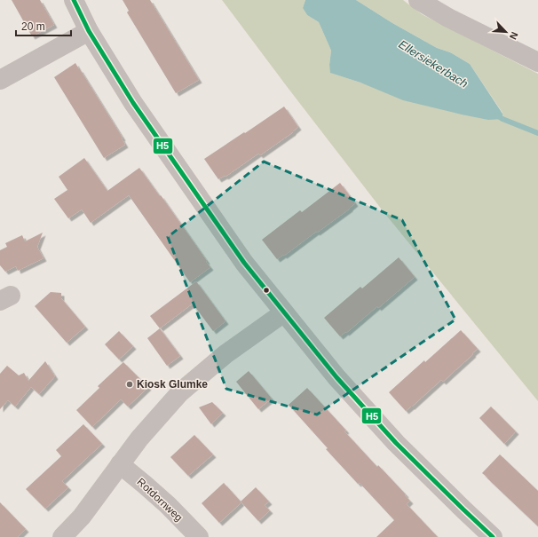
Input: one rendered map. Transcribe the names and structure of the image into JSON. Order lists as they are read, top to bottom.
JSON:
{
  "streets": {
    "street": ["Rotdornweg"]
  },
  "water": ["Ellersiekerbach"],
  "places": ["Kiosk Glumke"],
  "lines": ["transit line H5"],
  "scale_bar": "20 m",
  "north": "bottom right"
}
